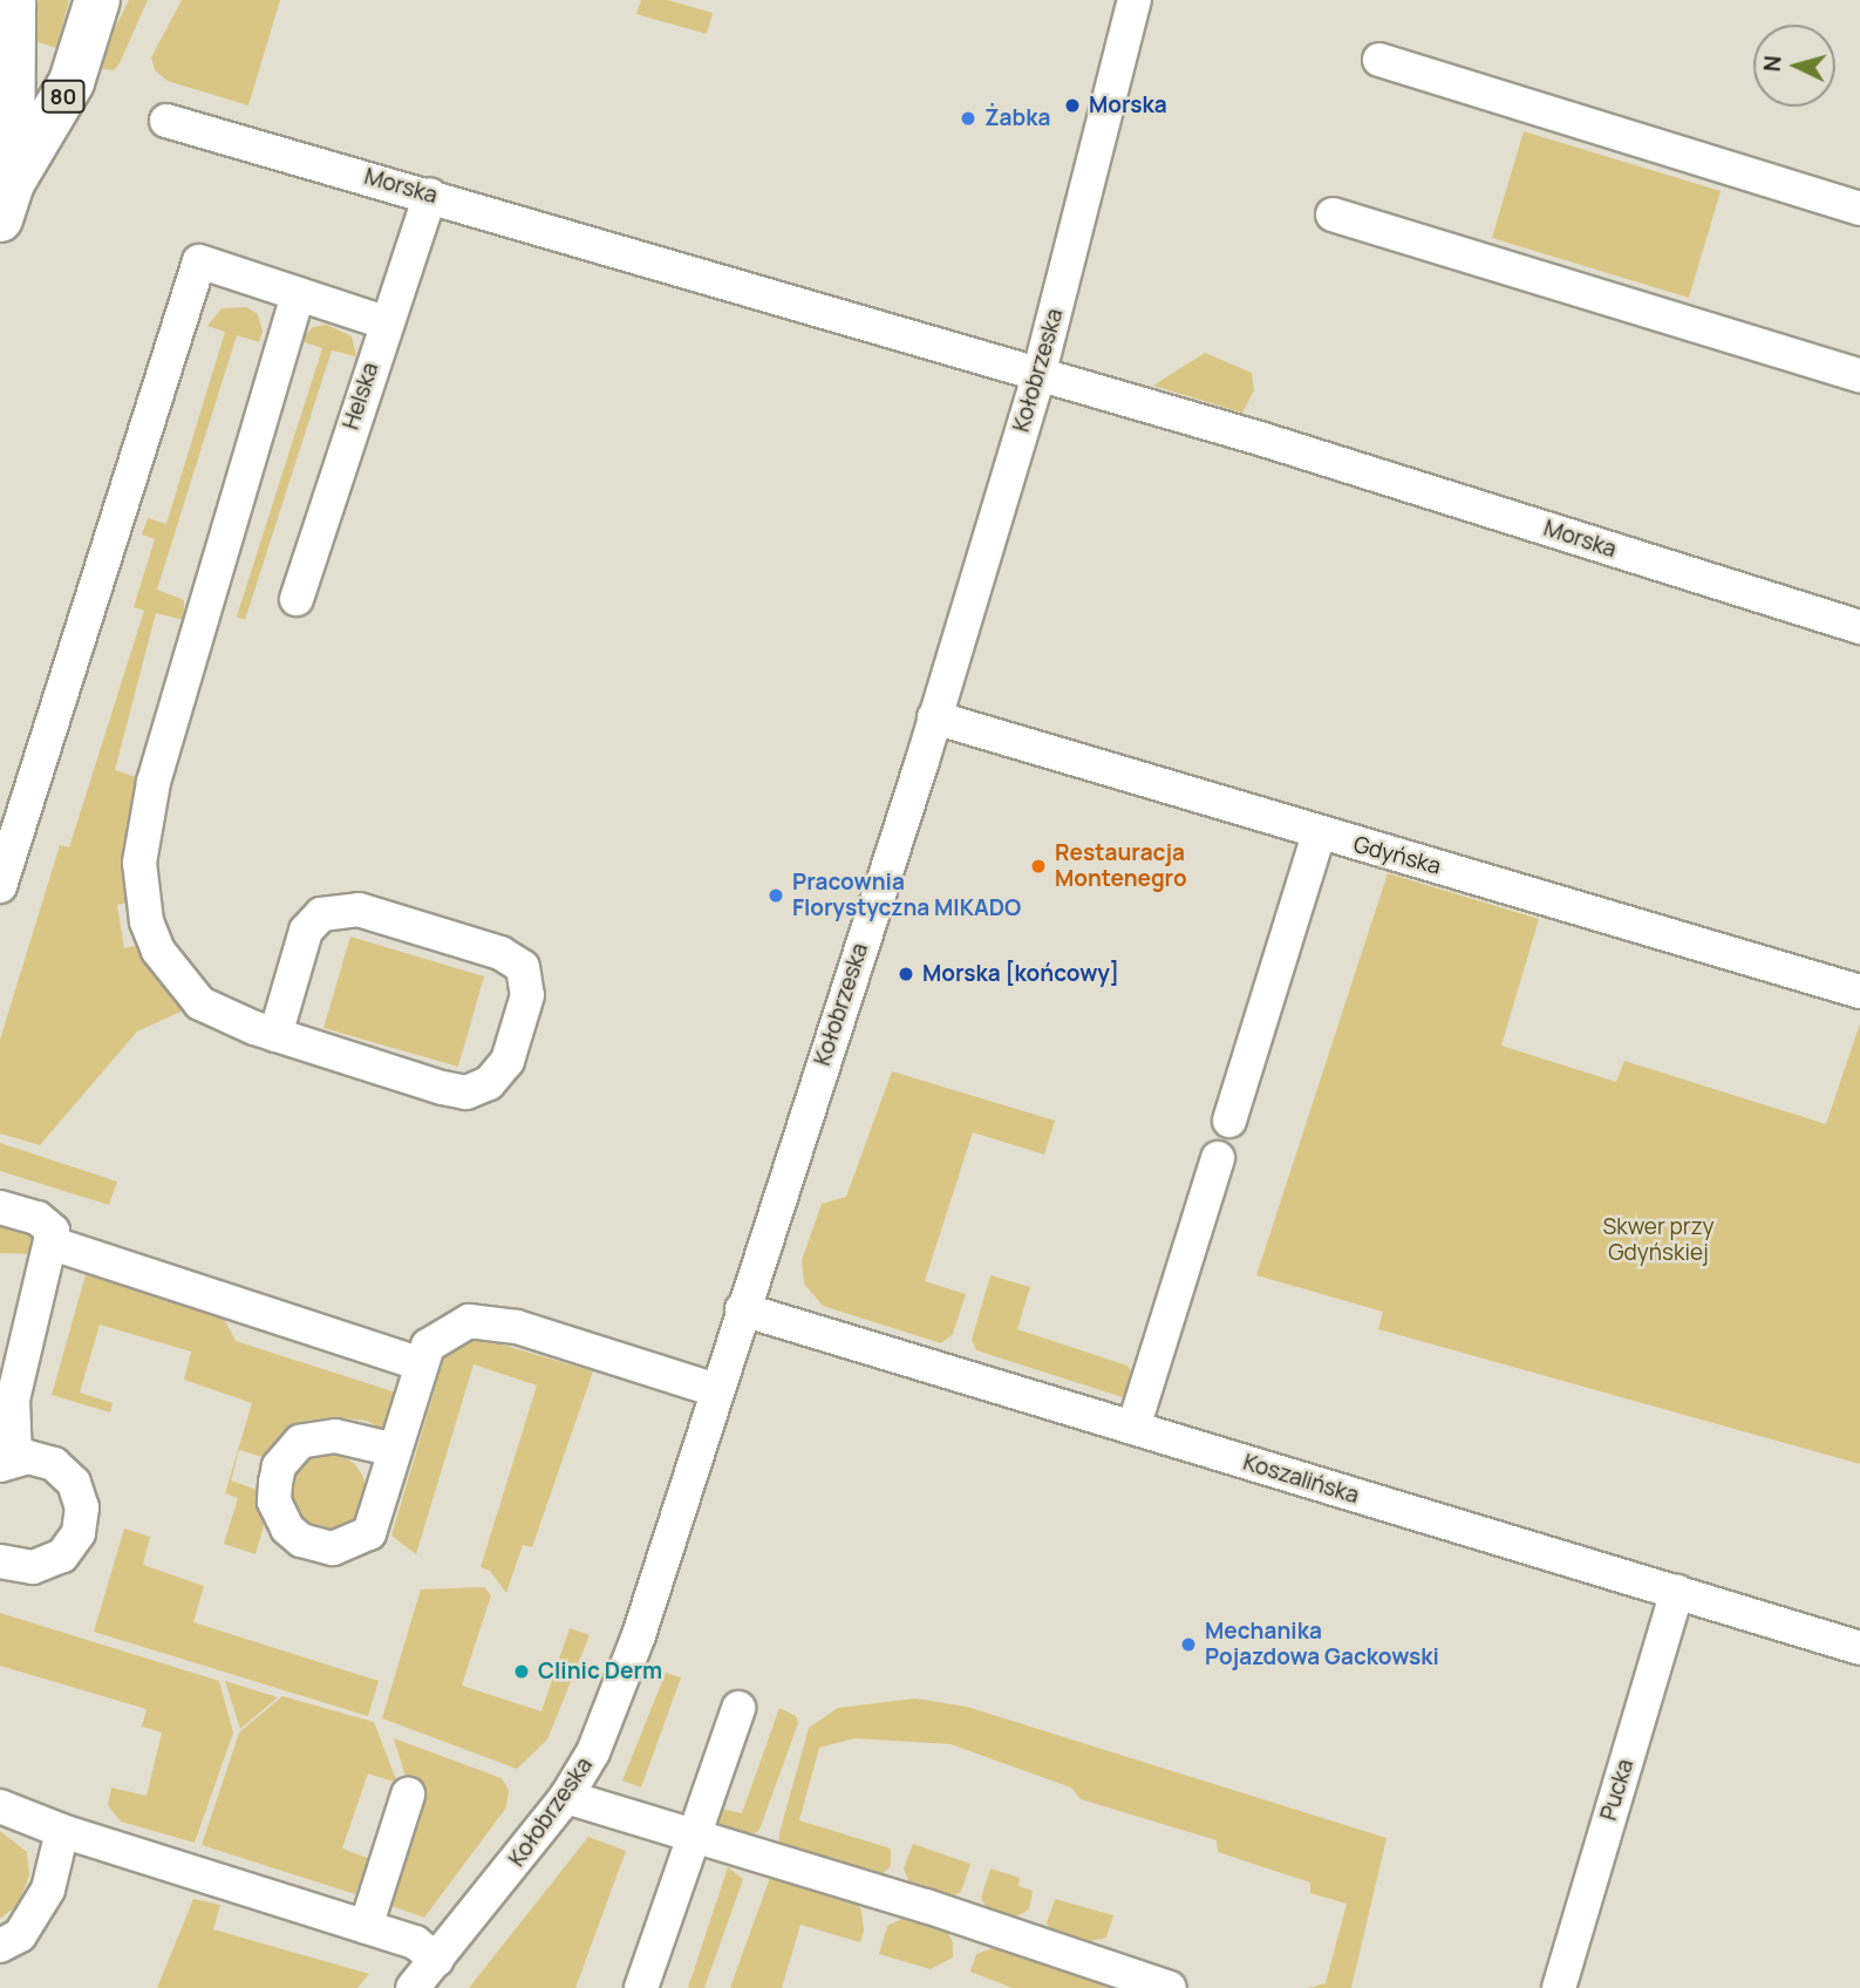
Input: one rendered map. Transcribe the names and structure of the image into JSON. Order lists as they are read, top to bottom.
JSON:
{
  "streets": {
    "main road": ["80"],
    "street": [
      "Morska",
      "Kołobrzeska",
      "Helska",
      "Gdyńska",
      "Koszalińska",
      "Pucka"
    ]
  },
  "crossings": [
    ["Morska", "Kołobrzeska"],
    ["Morska", "Helska"],
    ["Kołobrzeska", "Gdyńska"],
    ["Kołobrzeska", "Koszalińska"],
    ["Koszalińska", "Pucka"]
  ],
  "parks": ["Skwer przy Gdyńskiej"],
  "places": [
    "Morska",
    "Żabka",
    "Restauracja Montenegro",
    "Pracownia Florystyczna MIKADO",
    "Morska [końcowy]",
    "Mechanika Pojazdowa Gackowski",
    "Clinic Derm"
  ],
  "north": "left"
}
